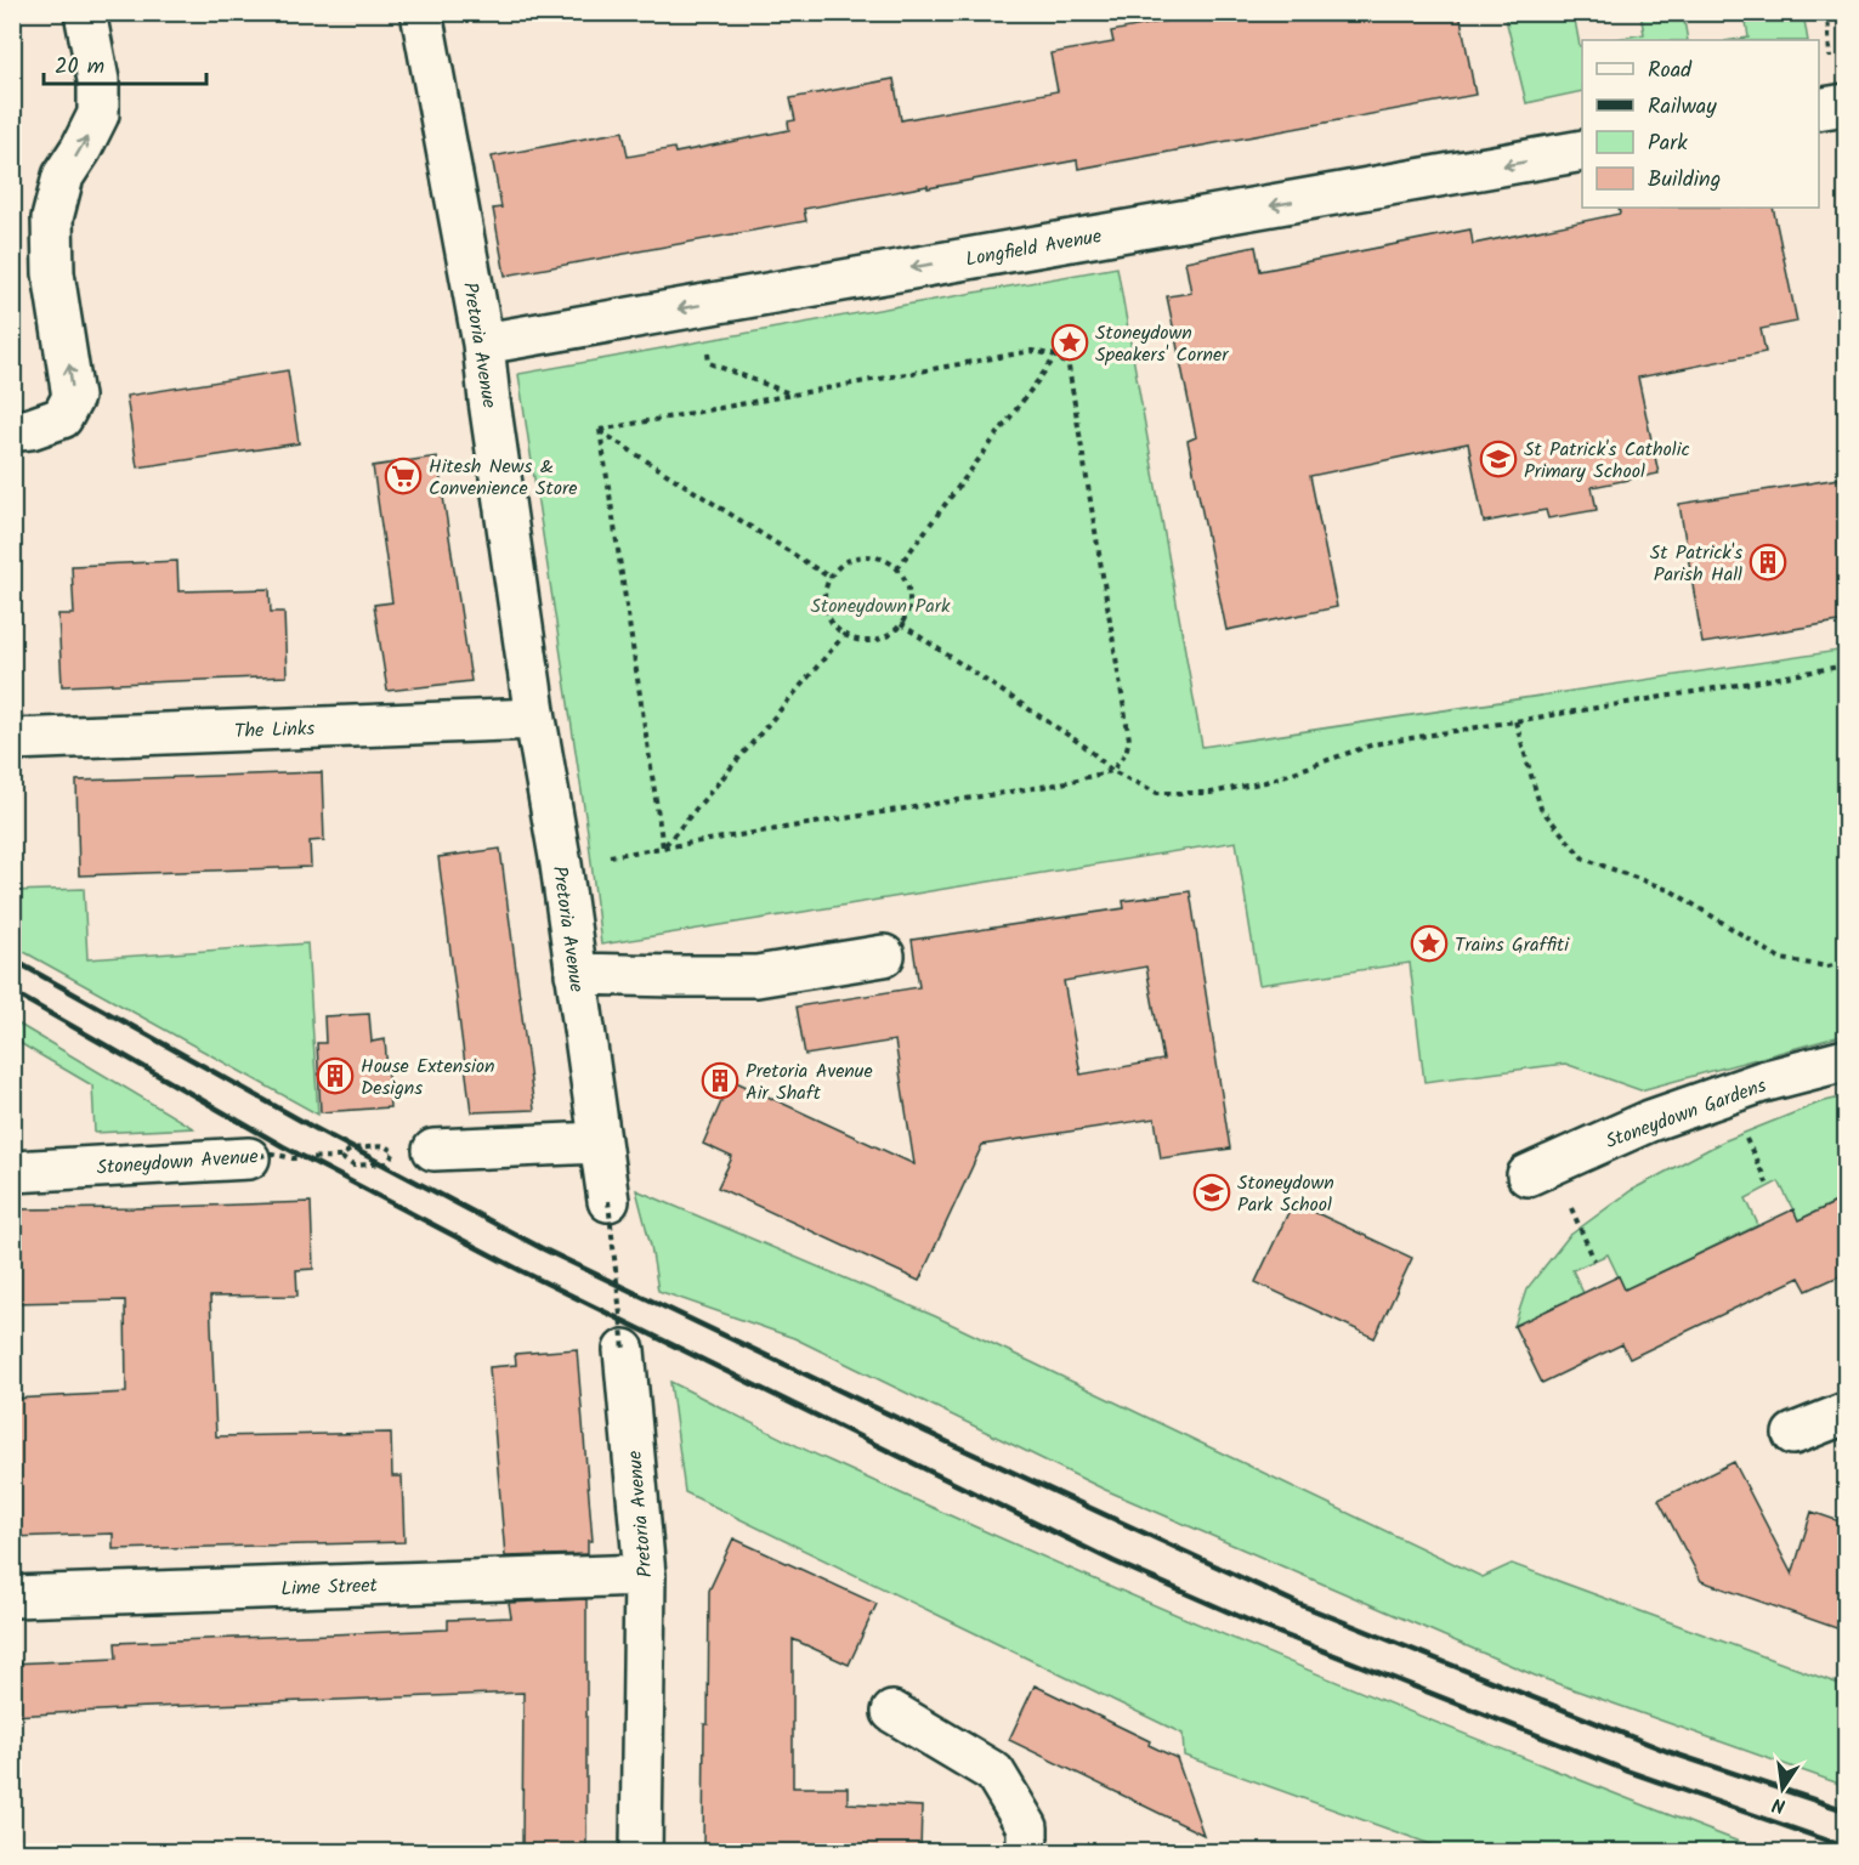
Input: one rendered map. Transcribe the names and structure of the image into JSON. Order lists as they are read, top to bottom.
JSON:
{
  "streets": {
    "street": [
      "Longfield Avenue",
      "Pretoria Avenue",
      "The Links",
      "Stoneydown Gardens",
      "Stoneydown Avenue",
      "Lime Street"
    ]
  },
  "crossings": [
    ["Longfield Avenue", "Pretoria Avenue"],
    ["Pretoria Avenue", "The Links"],
    ["Pretoria Avenue", "Lime Street"]
  ],
  "one_way": ["Longfield Avenue"],
  "parks": ["Stoneydown Park"],
  "places": {
    "place": ["Stoneydown Speakers' Corner", "Trains Graffiti"],
    "school or university": ["St Patrick's Catholic Primary School", "Stoneydown Park School"],
    "supermarket": ["Hitesh News & Convenience Store"],
    "building": ["St Patrick's Parish Hall", "House Extension Designs", "Pretoria Avenue Air Shaft"]
  },
  "legend": [
    "Road",
    "Railway",
    "Park",
    "Building"
  ],
  "scale_bar": "20 m",
  "north": "bottom"
}
